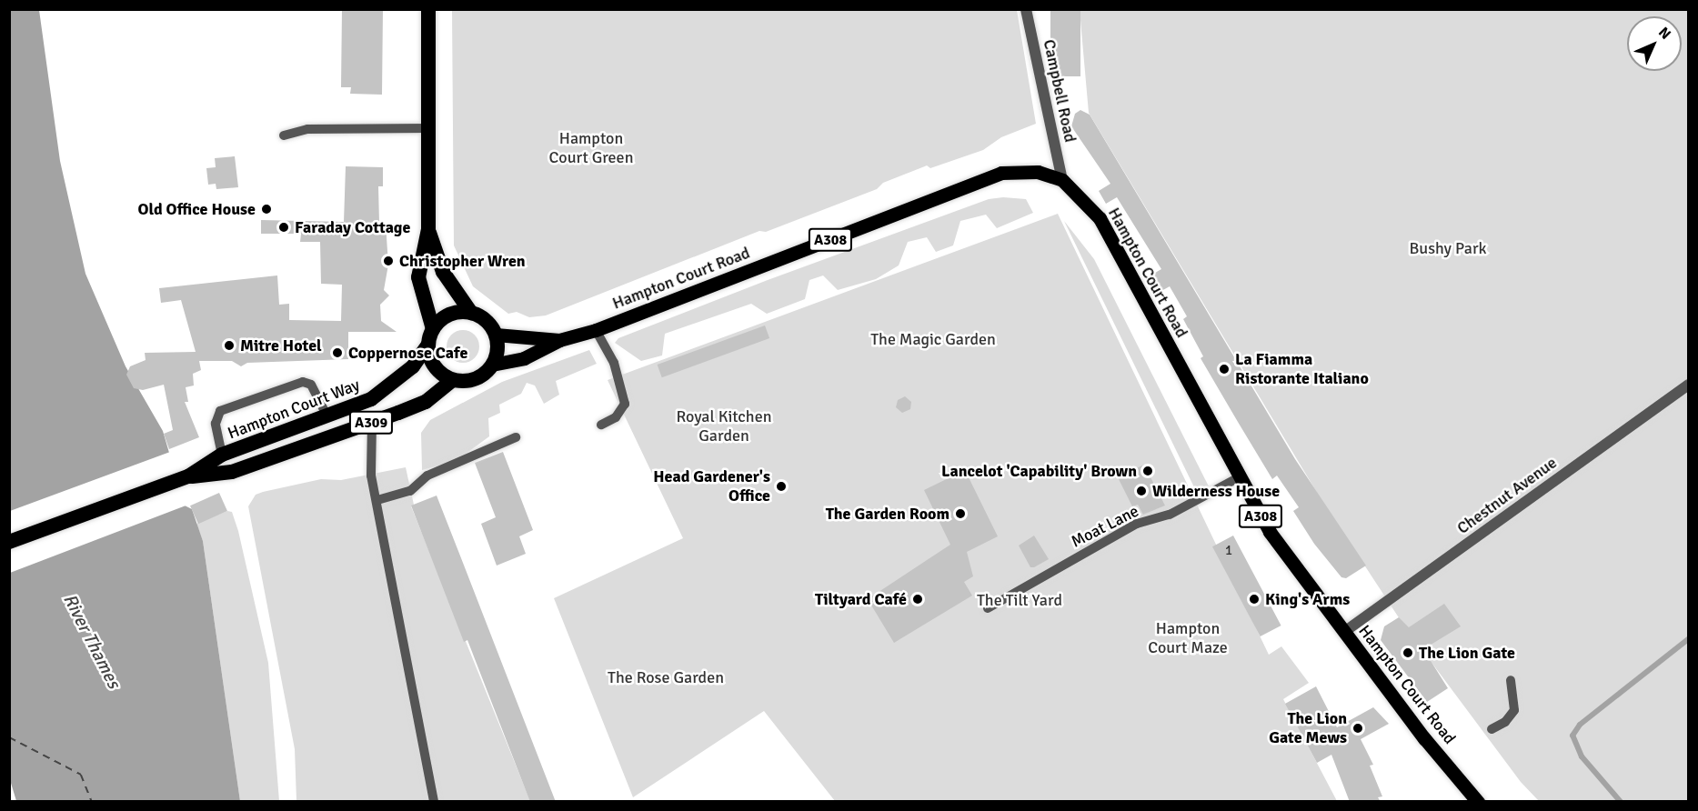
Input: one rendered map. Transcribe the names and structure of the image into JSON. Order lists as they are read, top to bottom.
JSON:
{
  "streets": {
    "highway": ["Hampton Court Way", "A309"],
    "main road": ["A308", "Hampton Court Road"],
    "street": ["Campbell Road", "Chestnut Avenue"],
    "lane": ["Moat Lane"]
  },
  "crossings": [
    ["Campbell Road", "Hampton Court Road"],
    ["Hampton Court Road", "Hampton Court Way"],
    ["Hampton Court Road", "A309"],
    ["Hampton Court Road", "Chestnut Avenue"],
    ["Hampton Court Road", "Moat Lane"],
    ["Hampton Court Way", "A309"]
  ],
  "water": ["River Thames"],
  "parks": [
    "Hampton Court Green",
    "Bushy Park",
    "The Magic Garden",
    "Royal Kitchen Garden",
    "The Tilt Yard",
    "Hampton Court Maze",
    "The Rose Garden"
  ],
  "places": [
    "Old Office House",
    "Faraday Cottage",
    "Christopher Wren",
    "Mitre Hotel",
    "Coppernose Cafe",
    "La Fiamma Ristorante Italiano",
    "Lancelot 'Capability' Brown",
    "Head Gardener's Office",
    "Wilderness House",
    "The Garden Room",
    "Tiltyard Café",
    "King's Arms",
    "The Lion Gate",
    "The Lion Gate Mews"
  ],
  "house_numbers": ["1"],
  "north": "top right"
}
